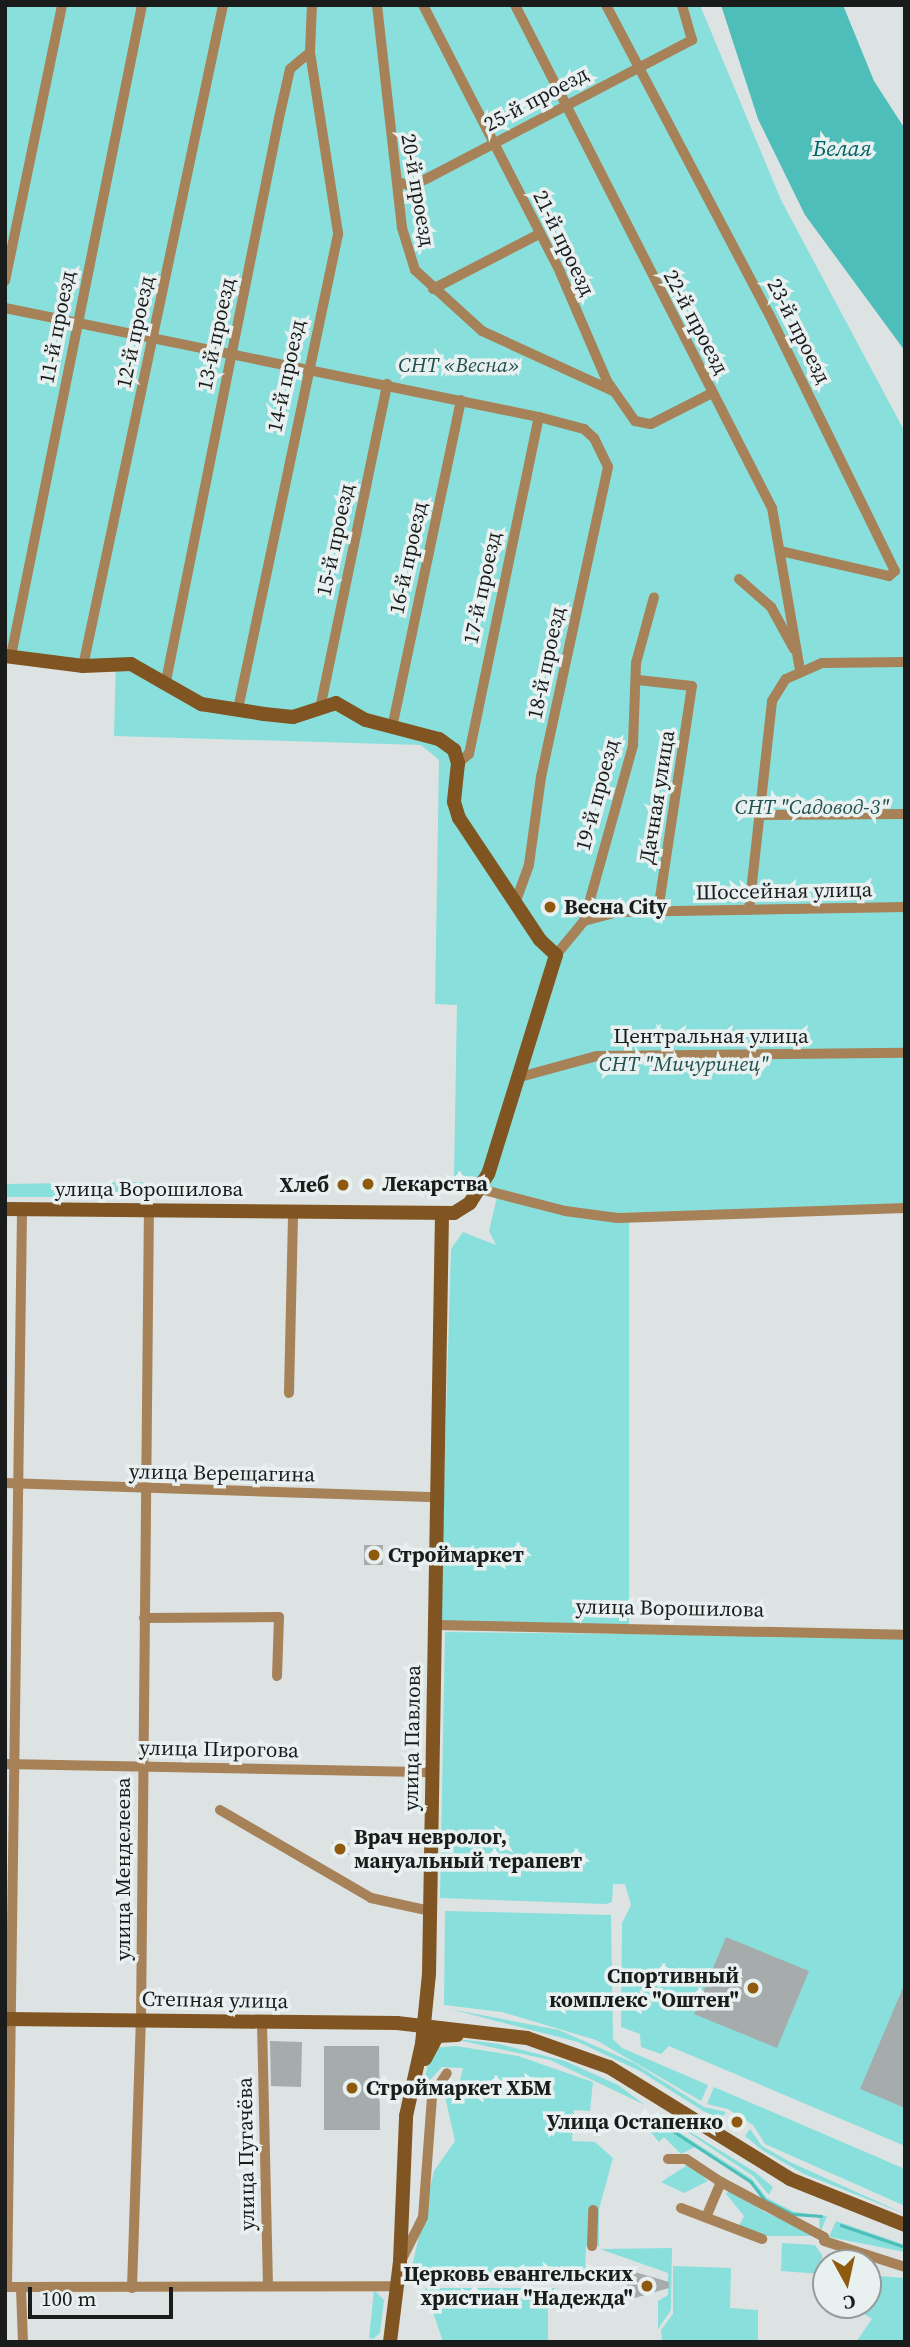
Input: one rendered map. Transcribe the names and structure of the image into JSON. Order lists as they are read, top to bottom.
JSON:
{
  "streets": {
    "street": [
      "25-й проезд",
      "20-й проезд",
      "21-й проезд",
      "22-й проезд",
      "11-й проезд",
      "23-й проезд",
      "12-й проезд",
      "13-й проезд",
      "14-й проезд",
      "15-й проезд",
      "16-й проезд",
      "17-й проезд",
      "18-й проезд",
      "19-й проезд",
      "Дачная улица",
      "Шоссейная улица",
      "Центральная улица",
      "улица Ворошилова",
      "улица Верещагина",
      "улица Павлова",
      "улица Пирогова",
      "улица Менделеева",
      "Степная улица",
      "улица Пугачёва"
    ]
  },
  "crossings": [
    ["25-й проезд", "20-й проезд"],
    ["25-й проезд", "21-й проезд"],
    ["25-й проезд", "22-й проезд"],
    ["25-й проезд", "23-й проезд"],
    ["20-й проезд", "21-й проезд"],
    ["21-й проезд", "22-й проезд"],
    ["22-й проезд", "23-й проезд"],
    ["13-й проезд", "14-й проезд"],
    ["17-й проезд", "18-й проезд"],
    ["19-й проезд", "Дачная улица"],
    ["19-й проезд", "Шоссейная улица"],
    ["Дачная улица", "Шоссейная улица"],
    ["улица Ворошилова", "улица Павлова"],
    ["улица Ворошилова", "улица Менделеева"],
    ["улица Верещагина", "улица Павлова"],
    ["улица Верещагина", "улица Менделеева"],
    ["улица Павлова", "улица Пирогова"],
    ["улица Павлова", "Степная улица"],
    ["улица Пирогова", "улица Менделеева"],
    ["улица Менделеева", "Степная улица"],
    ["Степная улица", "улица Пугачёва"]
  ],
  "water": ["Белая"],
  "parks": ["СНТ «Весна»", "СНТ \"Садовод-3\"", "СНТ \"Мичуринец\""],
  "places": [
    "Весна City",
    "Лекарства",
    "Хлеб",
    "Строймаркет",
    "Врач невролог, мануальный терапевт",
    "Спортивный комплекс \"Оштен\"",
    "Строймаркет ХБМ",
    "Улица Остапенко",
    "Церковь евангельских христиан \"Надежда\""
  ],
  "scale_bar": "100 m",
  "north": "bottom"
}
